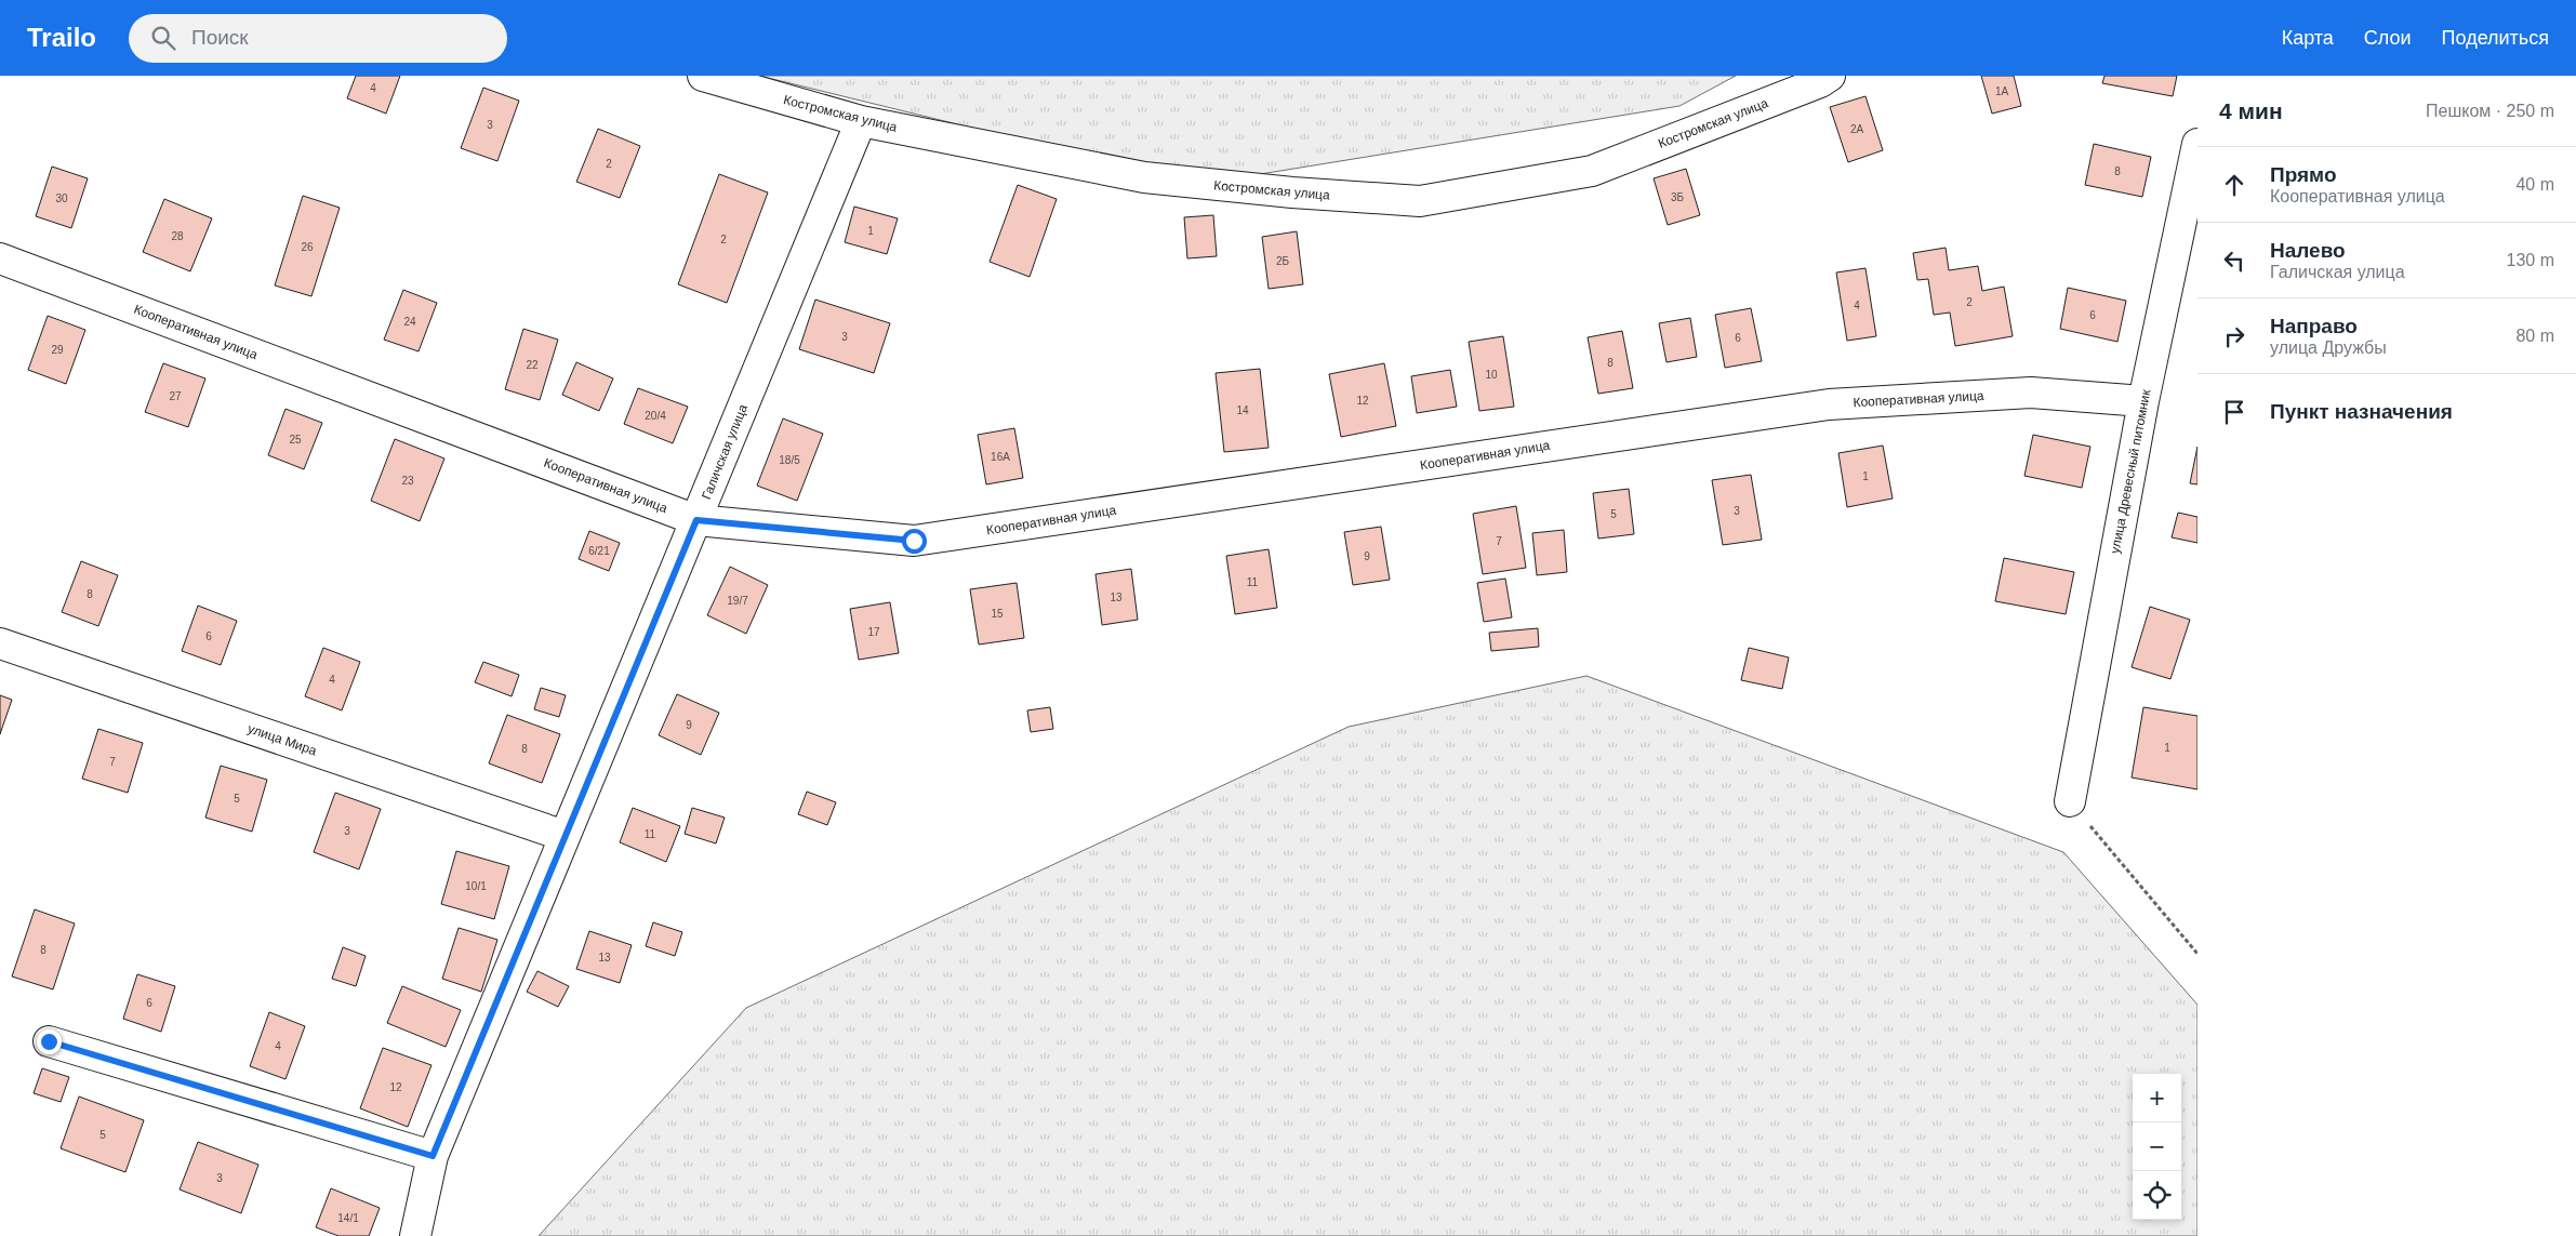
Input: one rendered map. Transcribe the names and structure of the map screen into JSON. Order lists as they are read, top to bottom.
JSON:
{
  "streets": {
    "street": [
      "Костромская улица",
      "Кооперативная улица",
      "Галичская улица",
      "улица Древесный питомник",
      "улица Мира"
    ]
  },
  "crossings": [
    ["Костромская улица", "Галичская улица"],
    ["Кооперативная улица", "Галичская улица"],
    ["Кооперативная улица", "улица Древесный питомник"],
    ["Галичская улица", "улица Мира"]
  ],
  "house_numbers": [
    "4",
    "1А",
    "3",
    "2А",
    "2",
    "8",
    "3Б",
    "30",
    "1",
    "28",
    "2",
    "26",
    "2Б",
    "2",
    "4",
    "6",
    "24",
    "3",
    "6",
    "29",
    "8",
    "22",
    "10",
    "27",
    "12",
    "14",
    "20/4",
    "25",
    "16А",
    "18/5",
    "1",
    "23",
    "3",
    "5",
    "7",
    "6/21",
    "9",
    "11",
    "8",
    "13",
    "19/7",
    "15",
    "17",
    "6",
    "4",
    "9",
    "1",
    "8",
    "7",
    "5",
    "3",
    "11",
    "10/1",
    "8",
    "13",
    "6",
    "4",
    "12",
    "5",
    "3",
    "14/1"
  ],
  "page": {
    "header": "Trailo",
    "search": "Поиск",
    "nav": ["Карта", "Слои", "Поделиться"],
    "heading": ["4 мин", "Пешком · 250 m"],
    "list": [
      ["Прямо", "Кооперативная улица", "40 m"],
      ["Налево", "Галичская улица", "130 m"],
      ["Направо", "улица Дружбы", "80 m"],
      "Пункт назначения"
    ],
    "map_buttons": ["+", "−"]
  }
}
